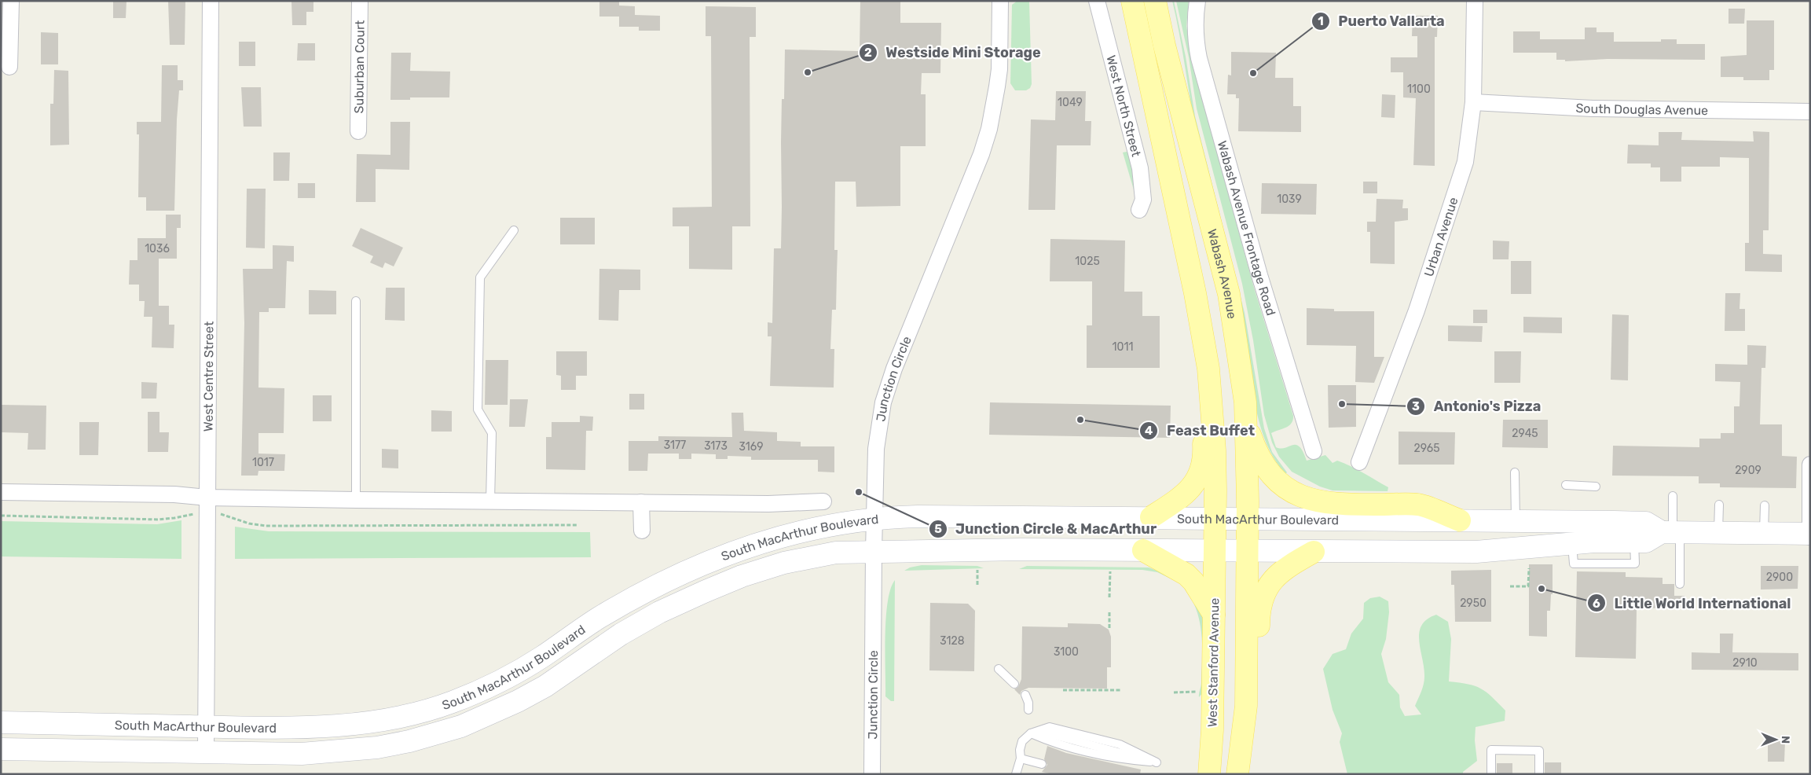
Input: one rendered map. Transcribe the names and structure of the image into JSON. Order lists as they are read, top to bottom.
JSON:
{
  "streets": {
    "main road": ["Wabash Avenue", "South MacArthur Boulevard", "West Stanford Avenue"],
    "street": [
      "Suburban Court",
      "West North Street",
      "South Douglas Avenue",
      "Wabash Avenue Frontage Road",
      "Urban Avenue",
      "West Centre Street",
      "Junction Circle"
    ]
  },
  "crossings": [
    ["South Douglas Avenue", "Urban Avenue"],
    ["Wabash Avenue", "South MacArthur Boulevard"],
    ["West Centre Street", "South MacArthur Boulevard"],
    ["Junction Circle", "South MacArthur Boulevard"],
    ["South MacArthur Boulevard", "West Stanford Avenue"]
  ],
  "places": [
    "Westside Mini Storage",
    "Puerto Vallarta",
    "Antonio's Pizza",
    "Feast Buffet",
    "Junction Circle & MacArthur",
    "Little World International"
  ],
  "house_numbers": [
    "1100",
    "1049",
    "1039",
    "1036",
    "1025",
    "1011",
    "2945",
    "3177",
    "3173",
    "3169",
    "2965",
    "1017",
    "2909",
    "2900",
    "2950",
    "3128",
    "3100",
    "2910"
  ],
  "north": "right"
}
